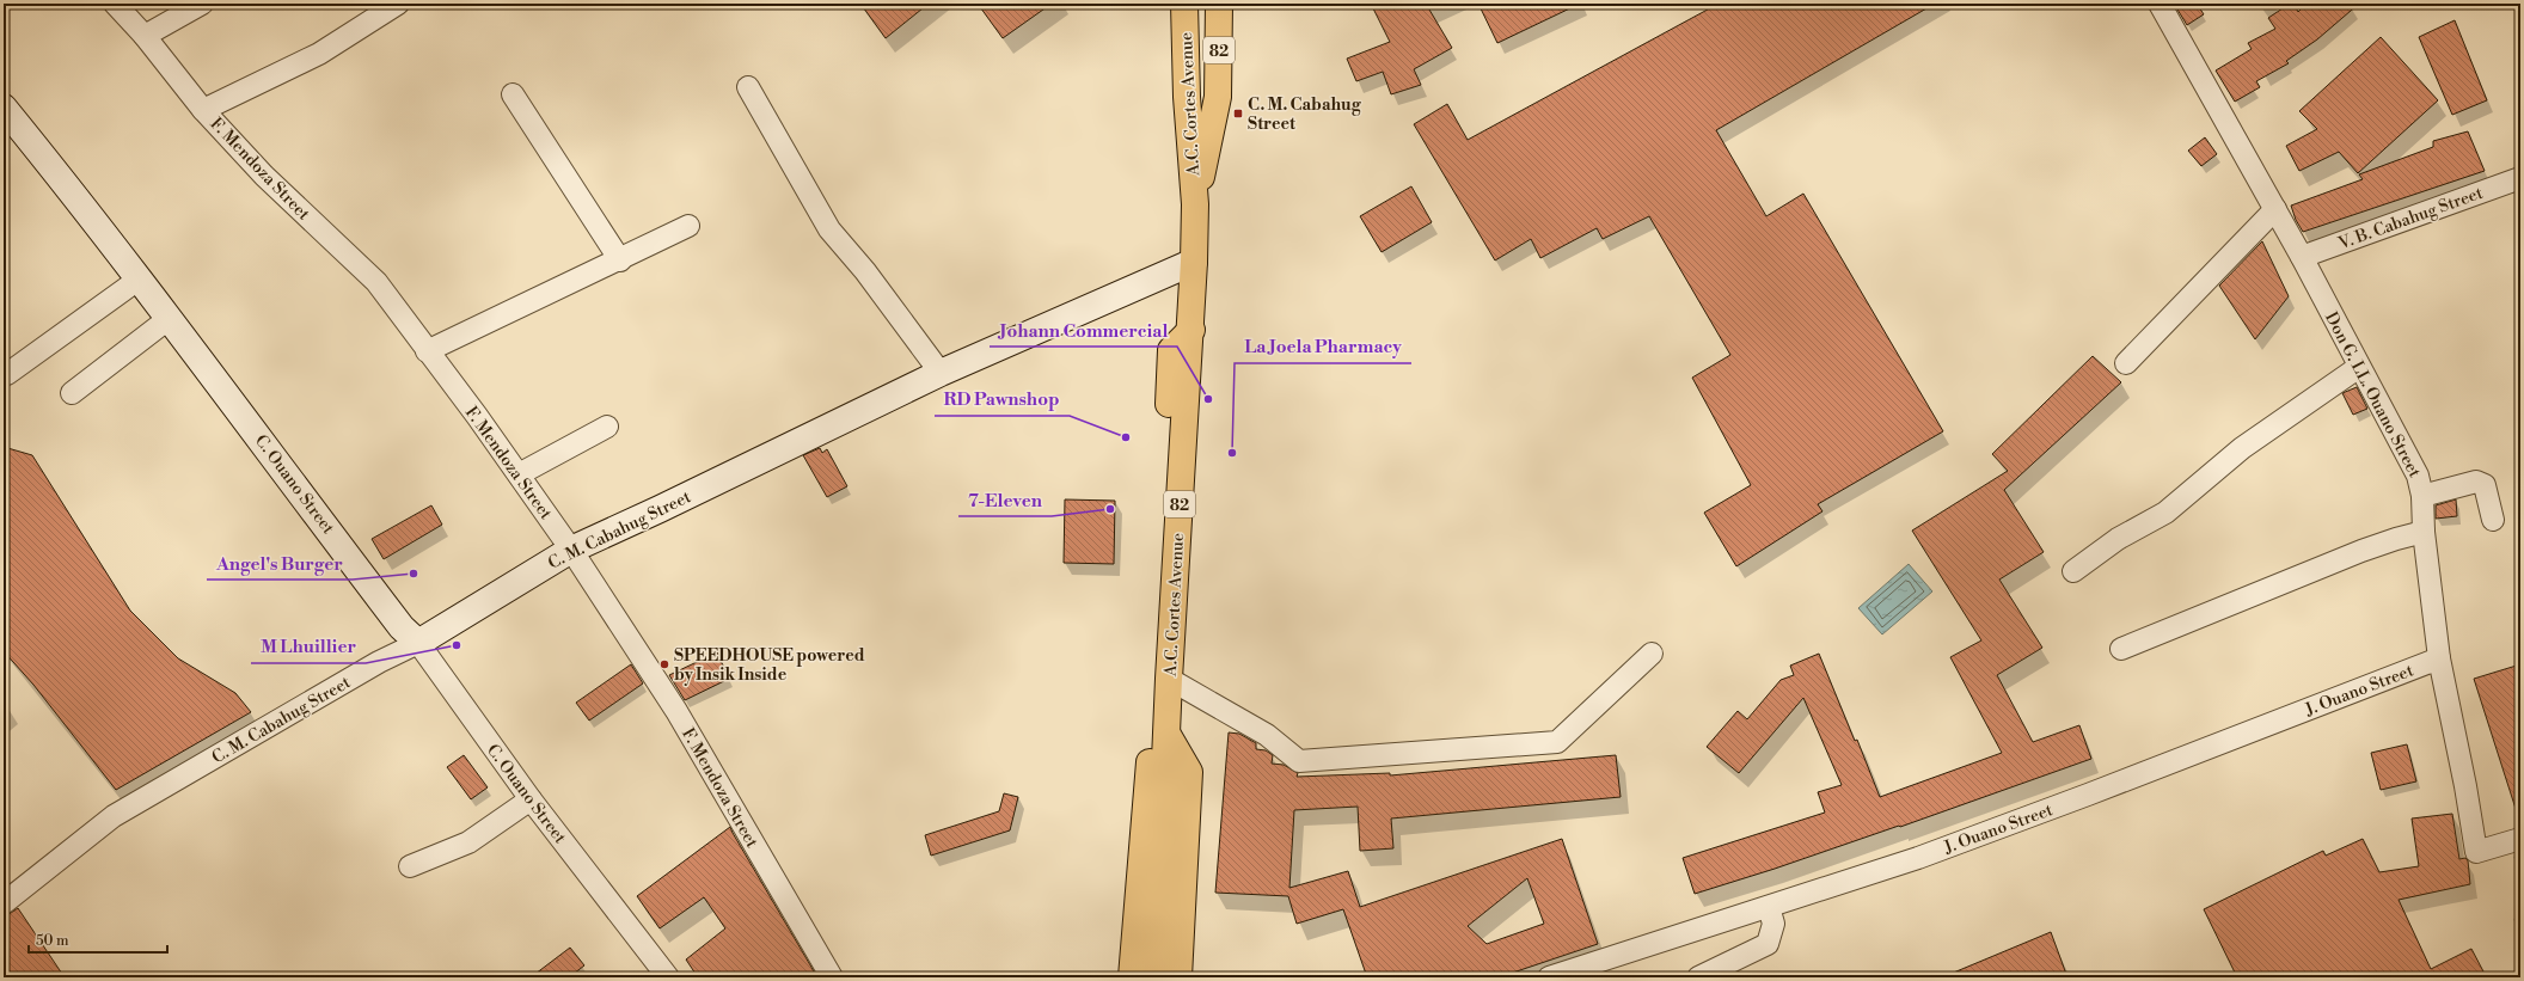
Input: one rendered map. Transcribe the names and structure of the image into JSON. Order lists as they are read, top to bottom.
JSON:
{
  "streets": {
    "main road": ["82", "A.C. Cortes Avenue"],
    "street": [
      "F. Mendoza Street",
      "V. B. Cabahug Street",
      "Don G. LL. Ouano Street",
      "C. Ouano Street",
      "C. M. Cabahug Street",
      "J. Ouano Street"
    ]
  },
  "crossings": [
    ["A.C. Cortes Avenue", "C. M. Cabahug Street"],
    ["F. Mendoza Street", "C. M. Cabahug Street"],
    ["V. B. Cabahug Street", "Don G. LL. Ouano Street"],
    ["Don G. LL. Ouano Street", "J. Ouano Street"],
    ["C. Ouano Street", "C. M. Cabahug Street"]
  ],
  "places": {
    "transit": ["C. M. Cabahug Street"],
    "other": [
      "Johann Commercial",
      "RD Pawnshop",
      "La Joela Pharmacy",
      "7-Eleven",
      "Angel's Burger",
      "M Lhuillier",
      "SPEEDHOUSE powered by Insik Inside"
    ]
  },
  "scale_bar": "50 m"
}
